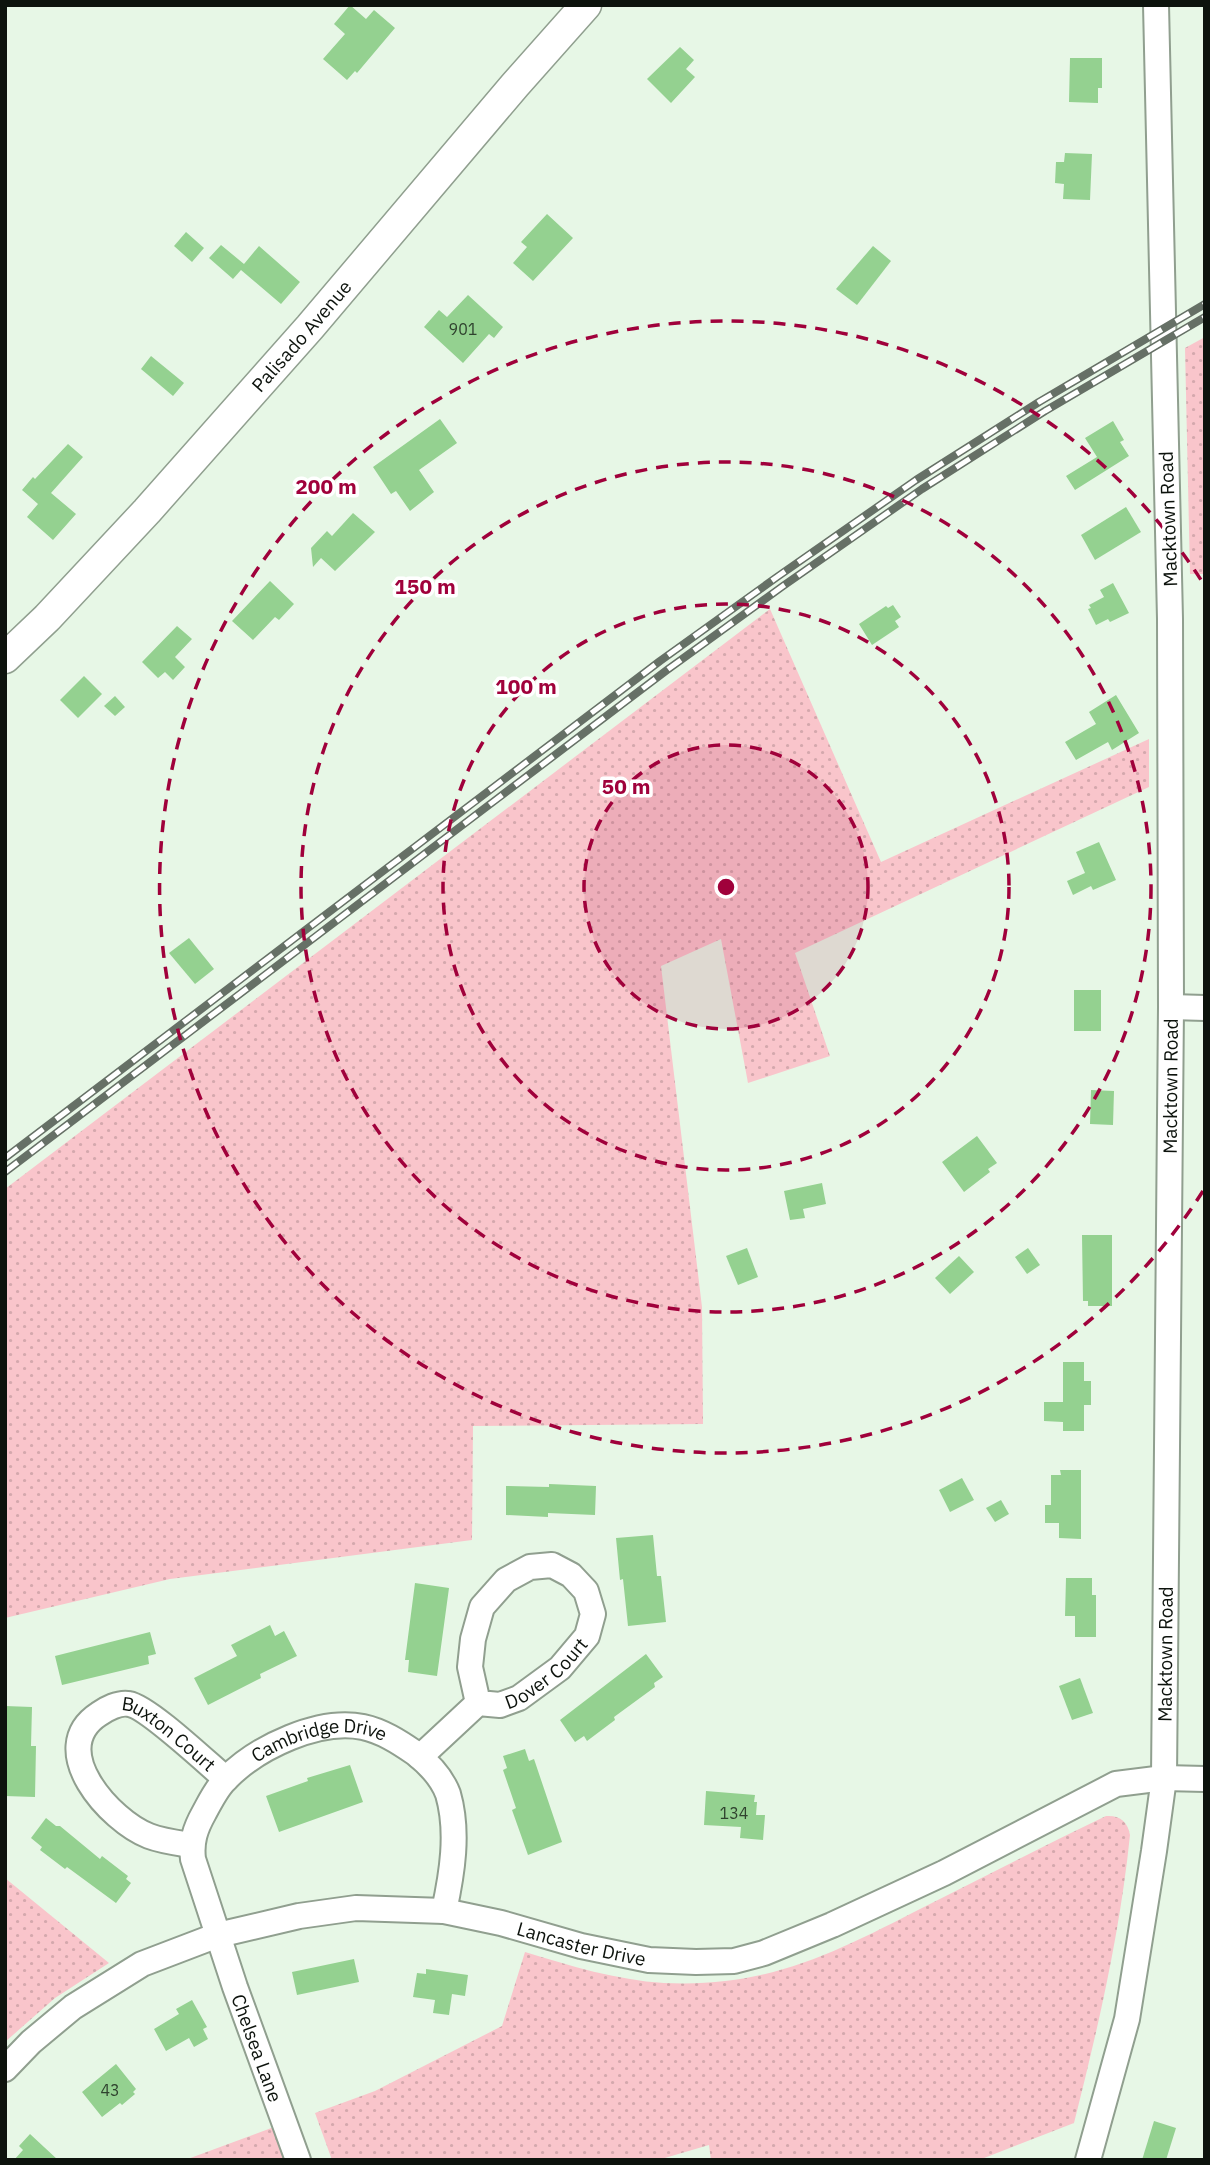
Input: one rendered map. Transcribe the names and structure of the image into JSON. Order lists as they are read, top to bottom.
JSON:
{
  "streets": {
    "main road": ["Palisado Avenue"],
    "street": [
      "Macktown Road",
      "Dover Court",
      "Buxton Court",
      "Cambridge Drive",
      "Lancaster Drive",
      "Chelsea Lane"
    ]
  },
  "crossings": [
    ["Macktown Road", "Lancaster Drive"],
    ["Dover Court", "Cambridge Drive"],
    ["Buxton Court", "Cambridge Drive"],
    ["Cambridge Drive", "Lancaster Drive"],
    ["Lancaster Drive", "Chelsea Lane"]
  ],
  "house_numbers": ["901", "134", "43"],
  "rings": [
    "200 m",
    "150 m",
    "100 m",
    "50 m"
  ]
}
